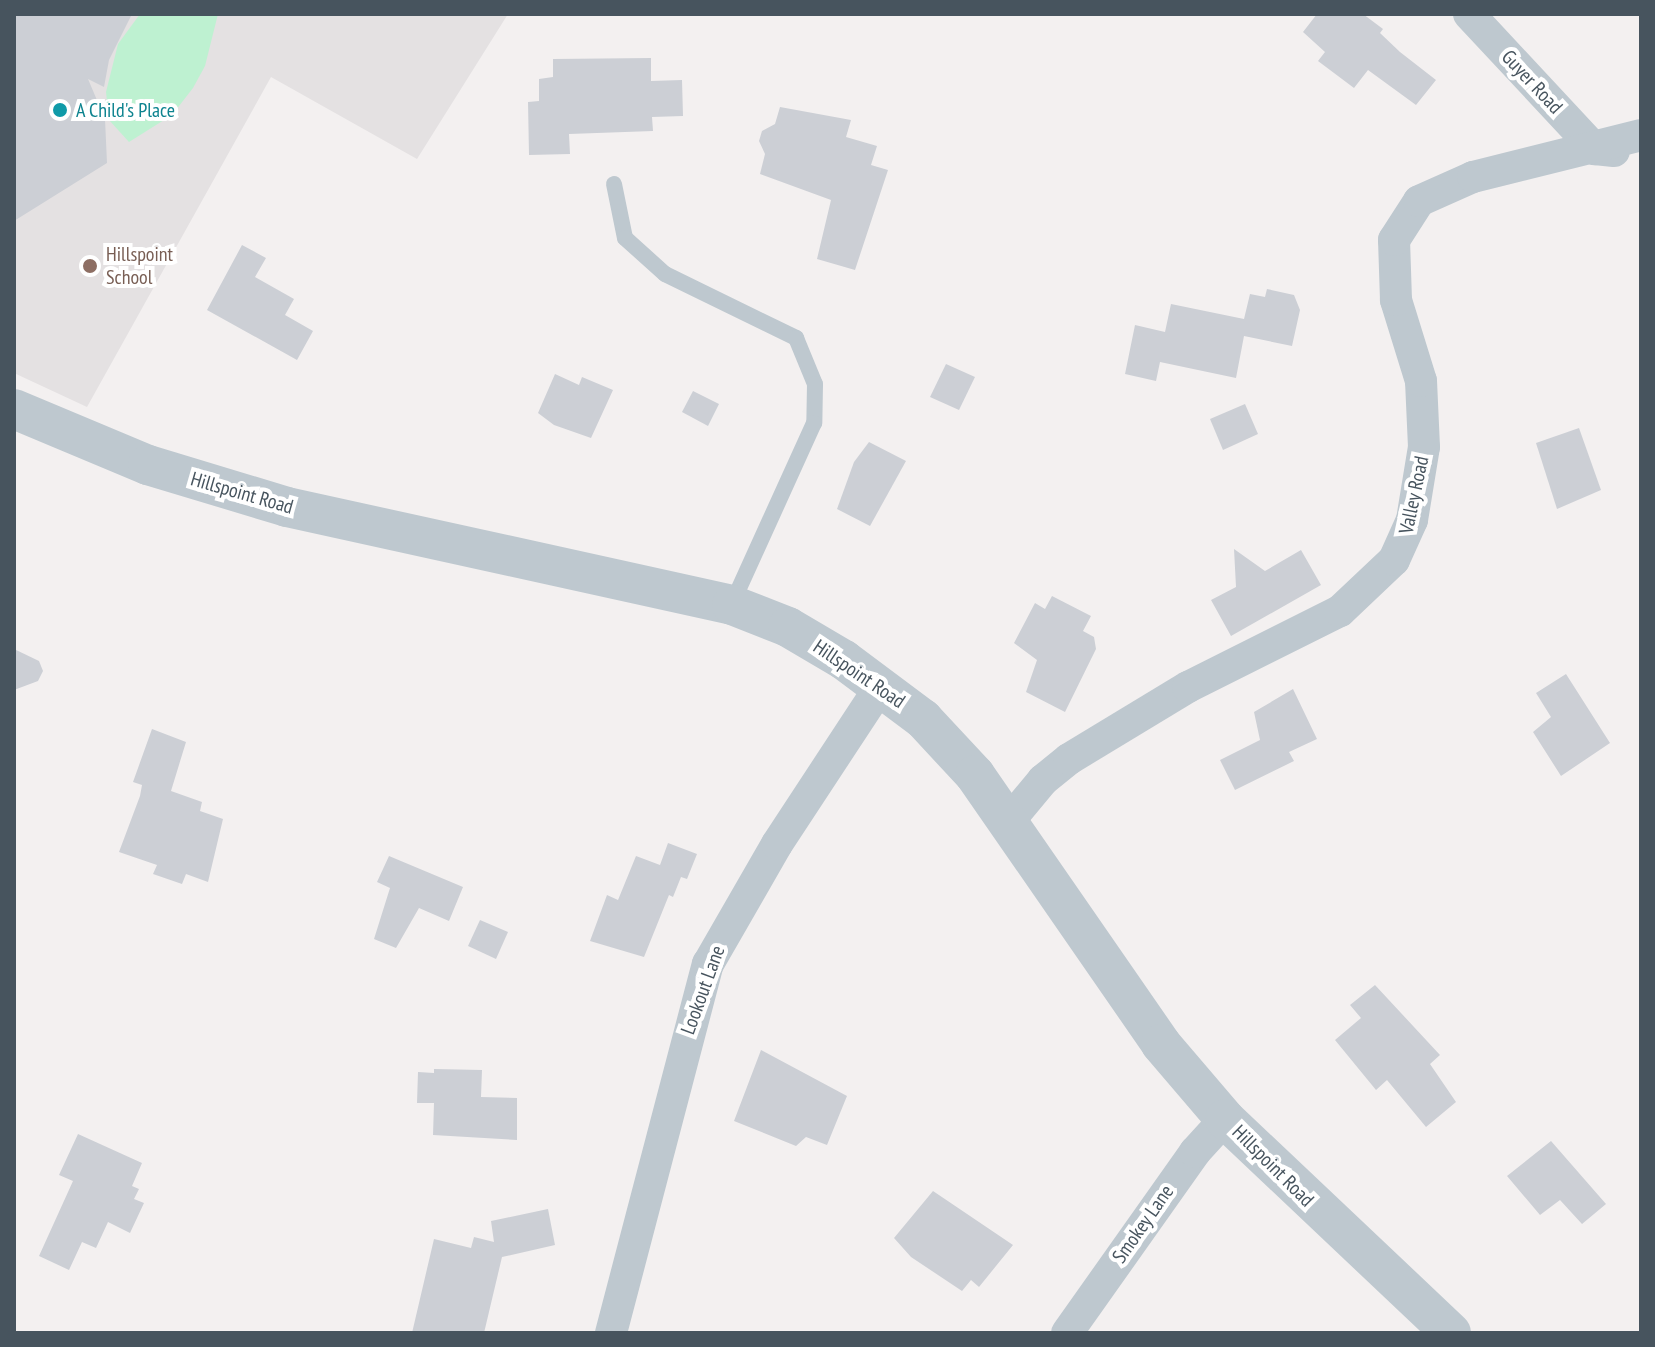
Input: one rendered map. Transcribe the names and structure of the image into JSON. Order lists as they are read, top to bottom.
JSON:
{
  "streets": {
    "street": [
      "Guyer Road",
      "Hillspoint Road",
      "Valley Road",
      "Lookout Lane",
      "Smokey Lane"
    ]
  },
  "crossings": [
    ["Guyer Road", "Valley Road"],
    ["Hillspoint Road", "Valley Road"],
    ["Hillspoint Road", "Lookout Lane"],
    ["Hillspoint Road", "Smokey Lane"]
  ],
  "places": ["A Child's Place", "Hillspoint School"]
}
